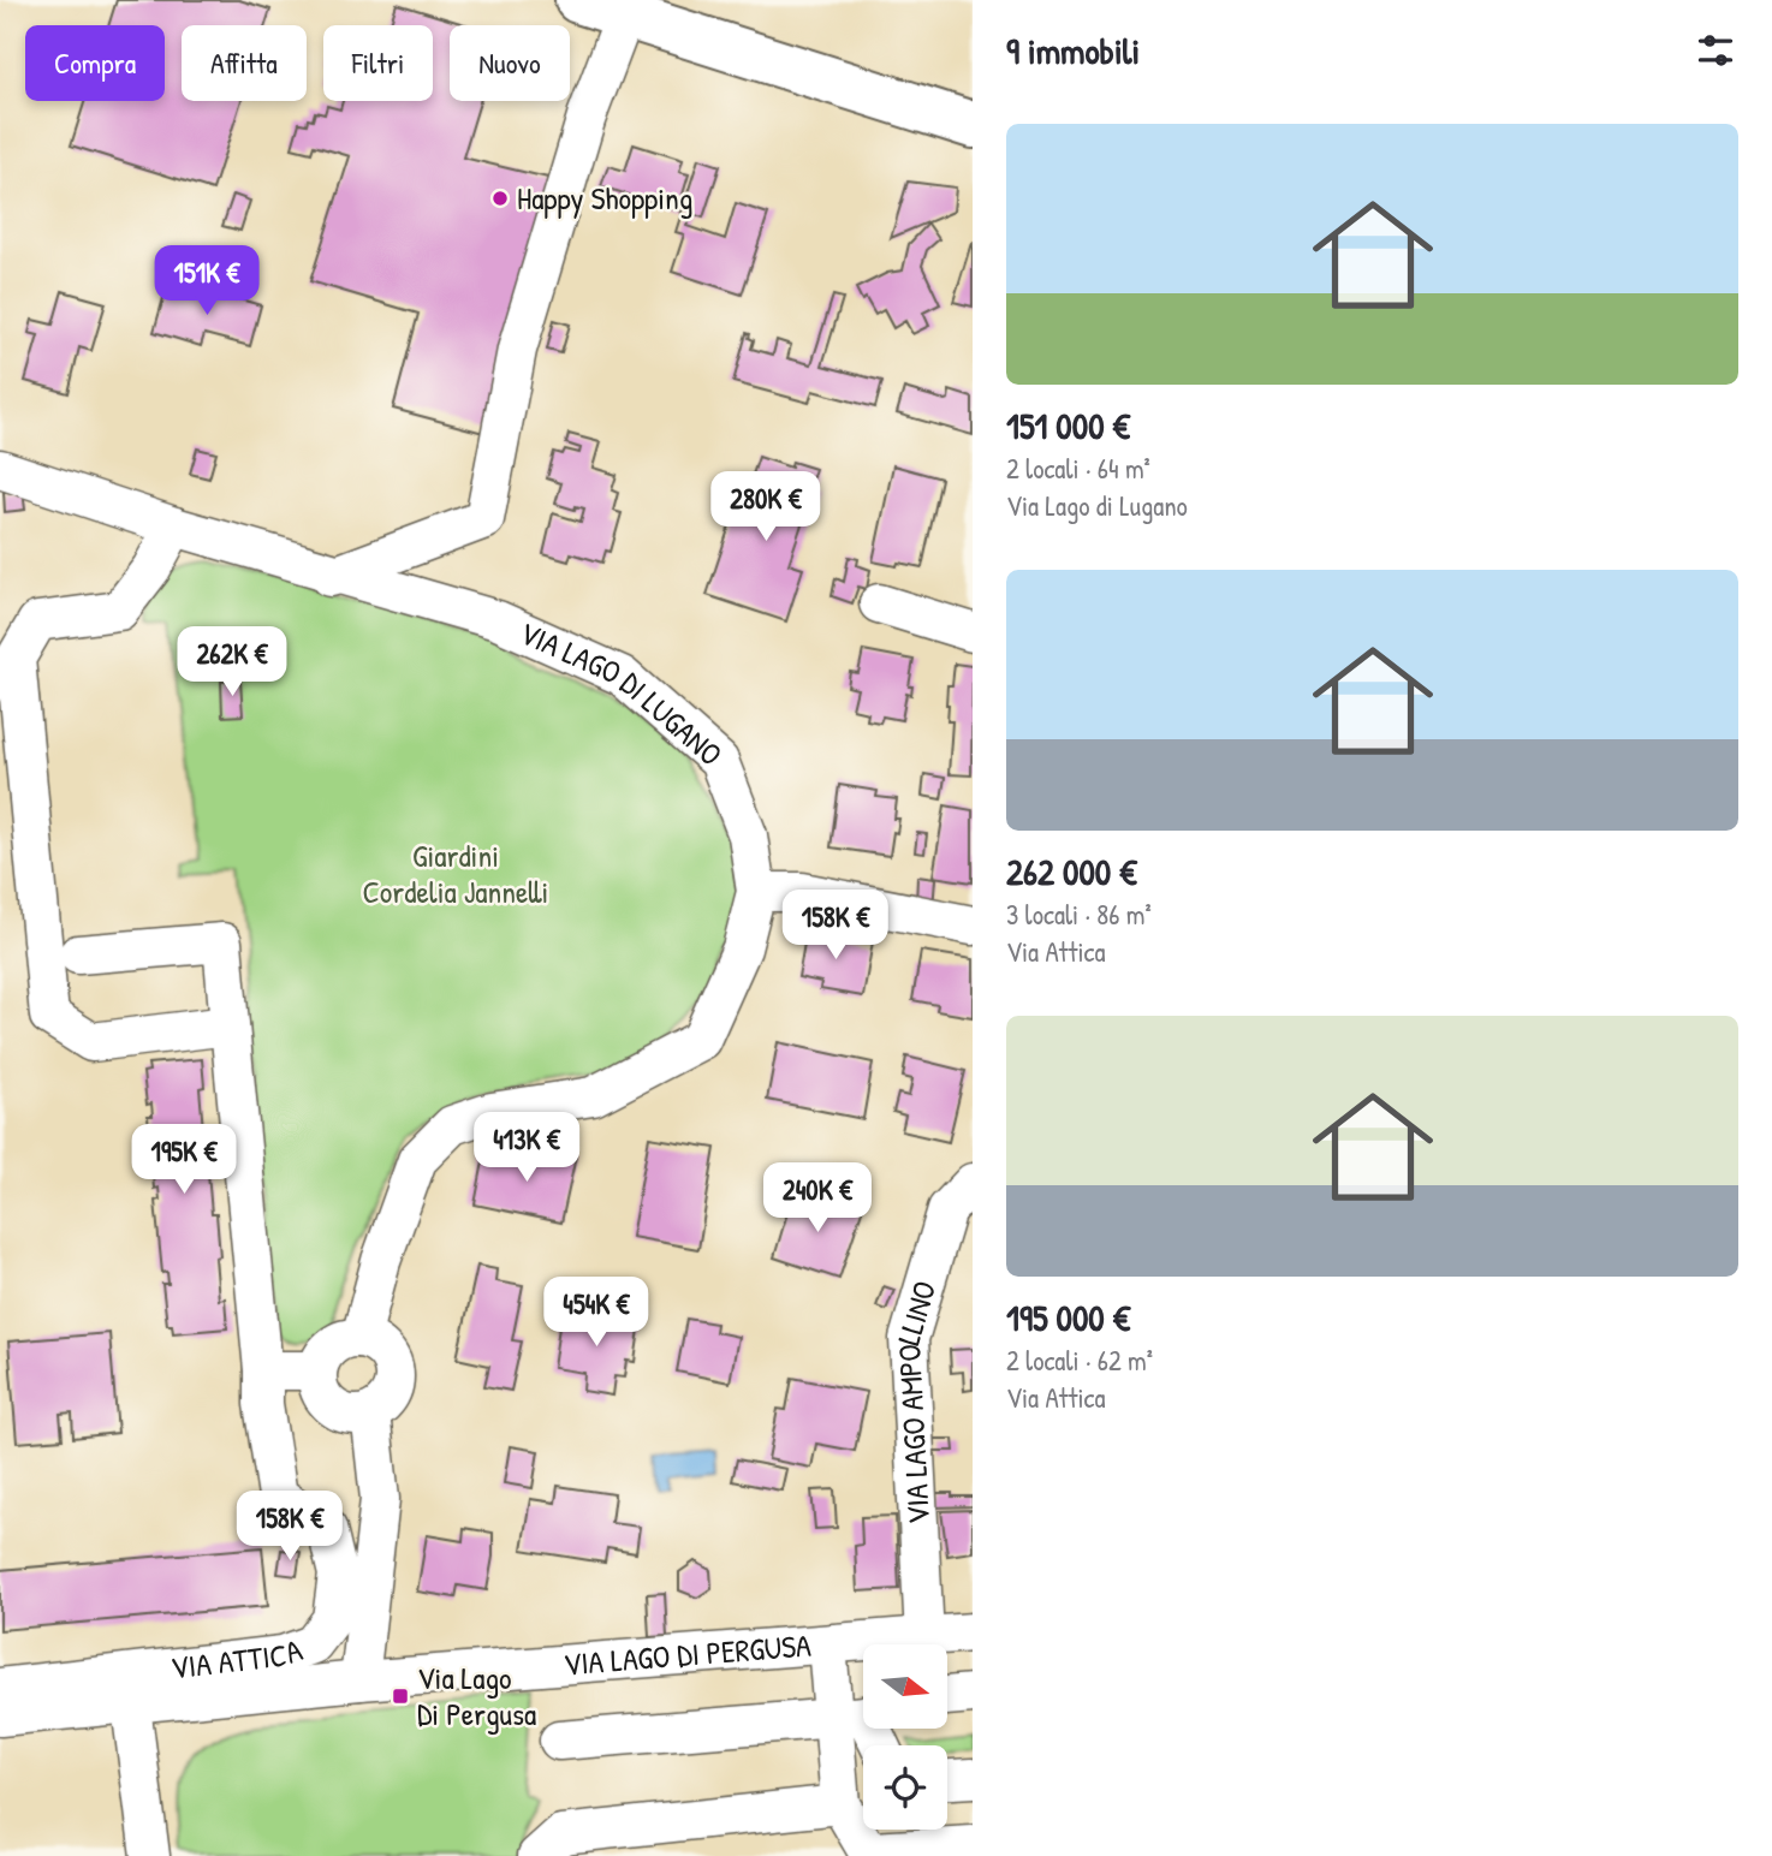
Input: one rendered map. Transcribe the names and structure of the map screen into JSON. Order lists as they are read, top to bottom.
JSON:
{
  "streets": {
    "street": [
      "VIA LAGO DI LUGANO",
      "VIA LAGO AMPOLLINO",
      "VIA LAGO DI PERGUSA",
      "VIA ATTICA"
    ]
  },
  "crossings": [
    ["VIA LAGO AMPOLLINO", "VIA LAGO DI PERGUSA"]
  ],
  "parks": ["Giardini Cordelia Jannelli"],
  "places": {
    "other": ["Happy Shopping"],
    "transit": ["Via Lago Di Pergusa"]
  },
  "north": "right",
  "page": {
    "heading": "9 immobili",
    "chip": [
      "Compra",
      "Affitta",
      "Filtri",
      "Nuovo"
    ],
    "list": [
      {
        "name": "151 000 €",
        "note": "2 locali · 64 m² · Via Lago di Lugano"
      },
      {
        "name": "262 000 €",
        "note": "3 locali · 86 m² · Via Attica"
      },
      {
        "name": "195 000 €",
        "note": "2 locali · 62 m² · Via Attica"
      }
    ],
    "price": [
      "151K €",
      "280K €",
      "262K €",
      "158K €",
      "413K €",
      "195K €",
      "240K €",
      "454K €",
      "158K €"
    ]
  }
}
